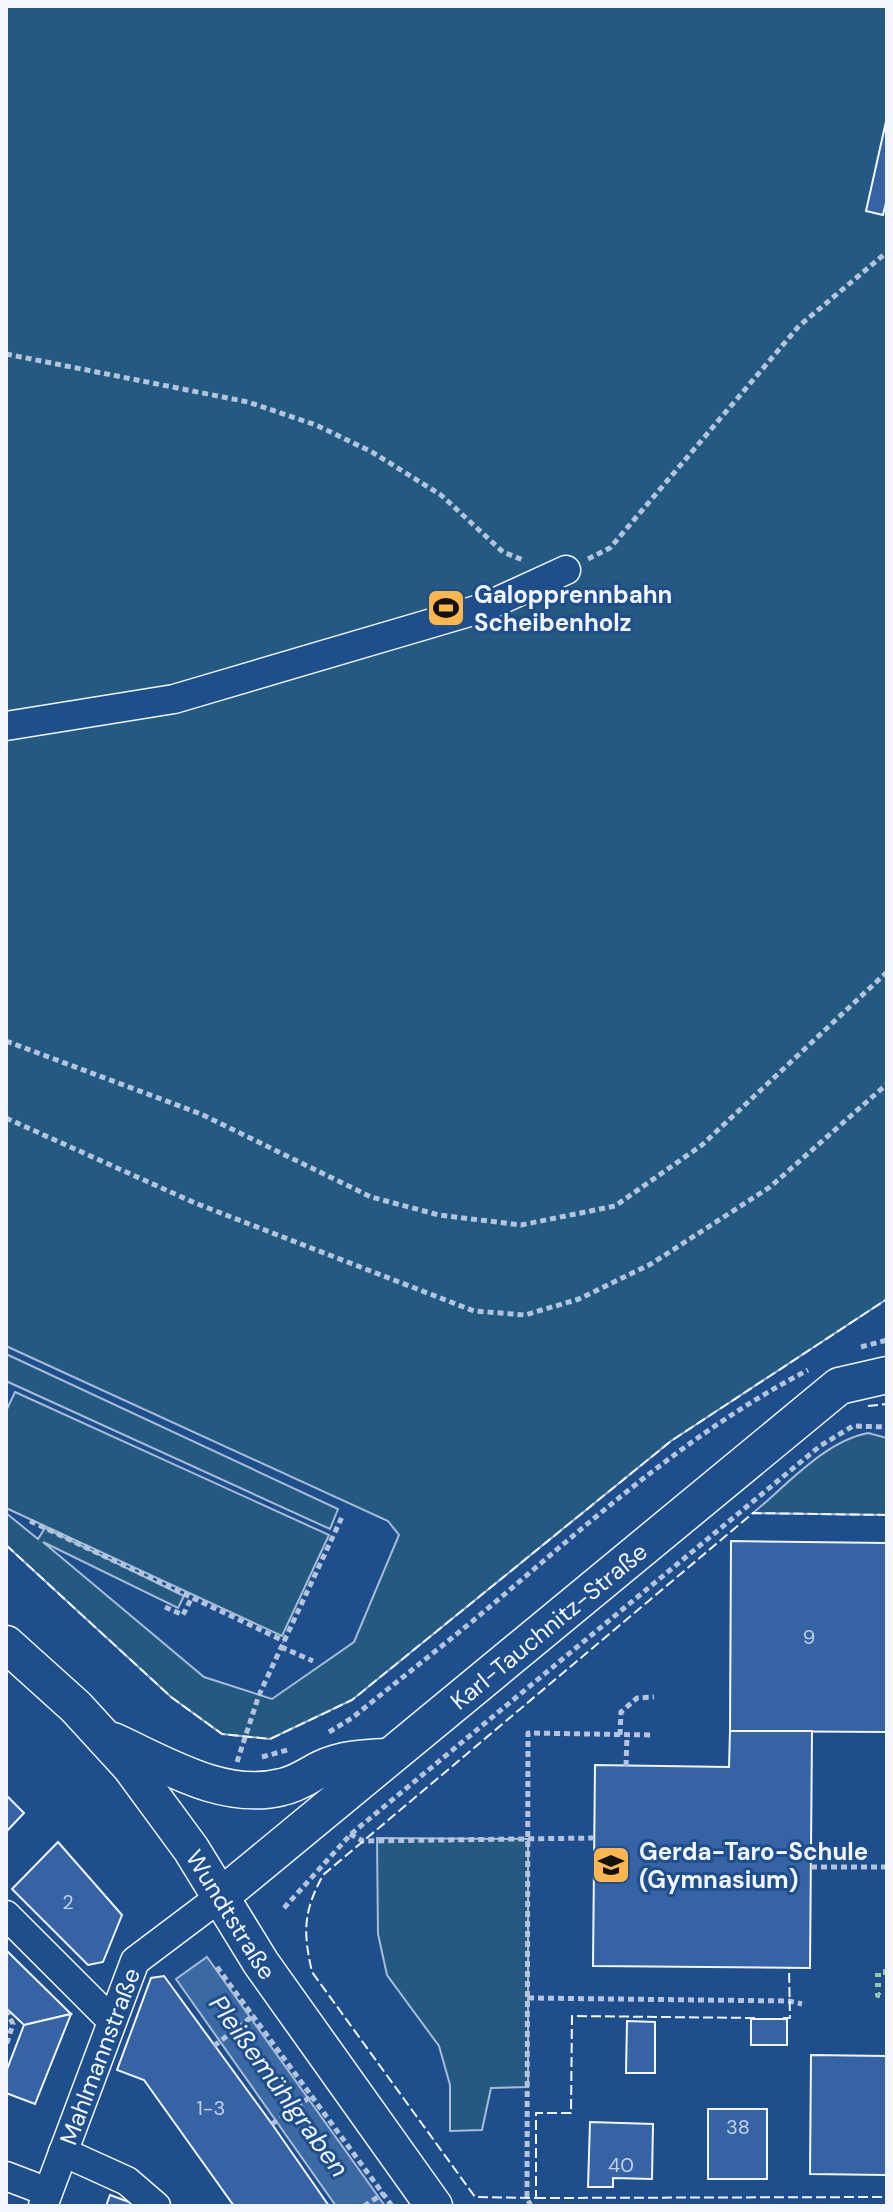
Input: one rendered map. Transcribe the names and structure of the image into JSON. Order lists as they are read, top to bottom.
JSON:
{
  "streets": {
    "main road": ["Karl-Tauchnitz-Straße", "Wundtstraße"],
    "street": ["Mahlmannstraße"]
  },
  "crossings": [
    ["Karl-Tauchnitz-Straße", "Wundtstraße"],
    ["Karl-Tauchnitz-Straße", "Mahlmannstraße"],
    ["Wundtstraße", "Mahlmannstraße"]
  ],
  "water": ["Pleißemühlgraben"],
  "places": {
    "sports": ["Galopprennbahn Scheibenholz"],
    "school or university": ["Gerda-Taro-Schule (Gymnasium)"]
  },
  "house_numbers": [
    "9",
    "2",
    "1-3",
    "38",
    "40"
  ]
}
